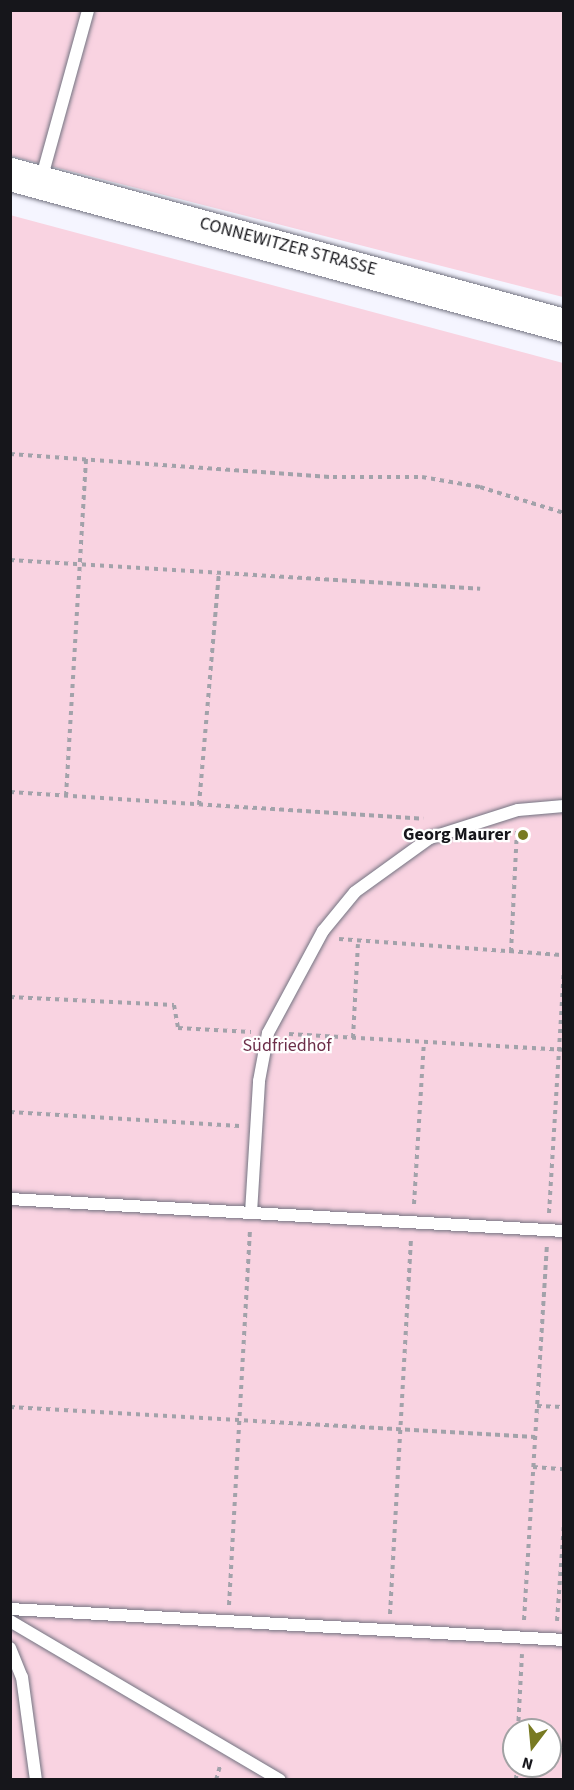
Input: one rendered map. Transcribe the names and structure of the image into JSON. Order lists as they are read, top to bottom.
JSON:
{
  "streets": {
    "street": ["CONNEWITZER STRASSE"]
  },
  "parks": ["Südfriedhof"],
  "places": ["Georg Maurer"],
  "north": "bottom"
}
